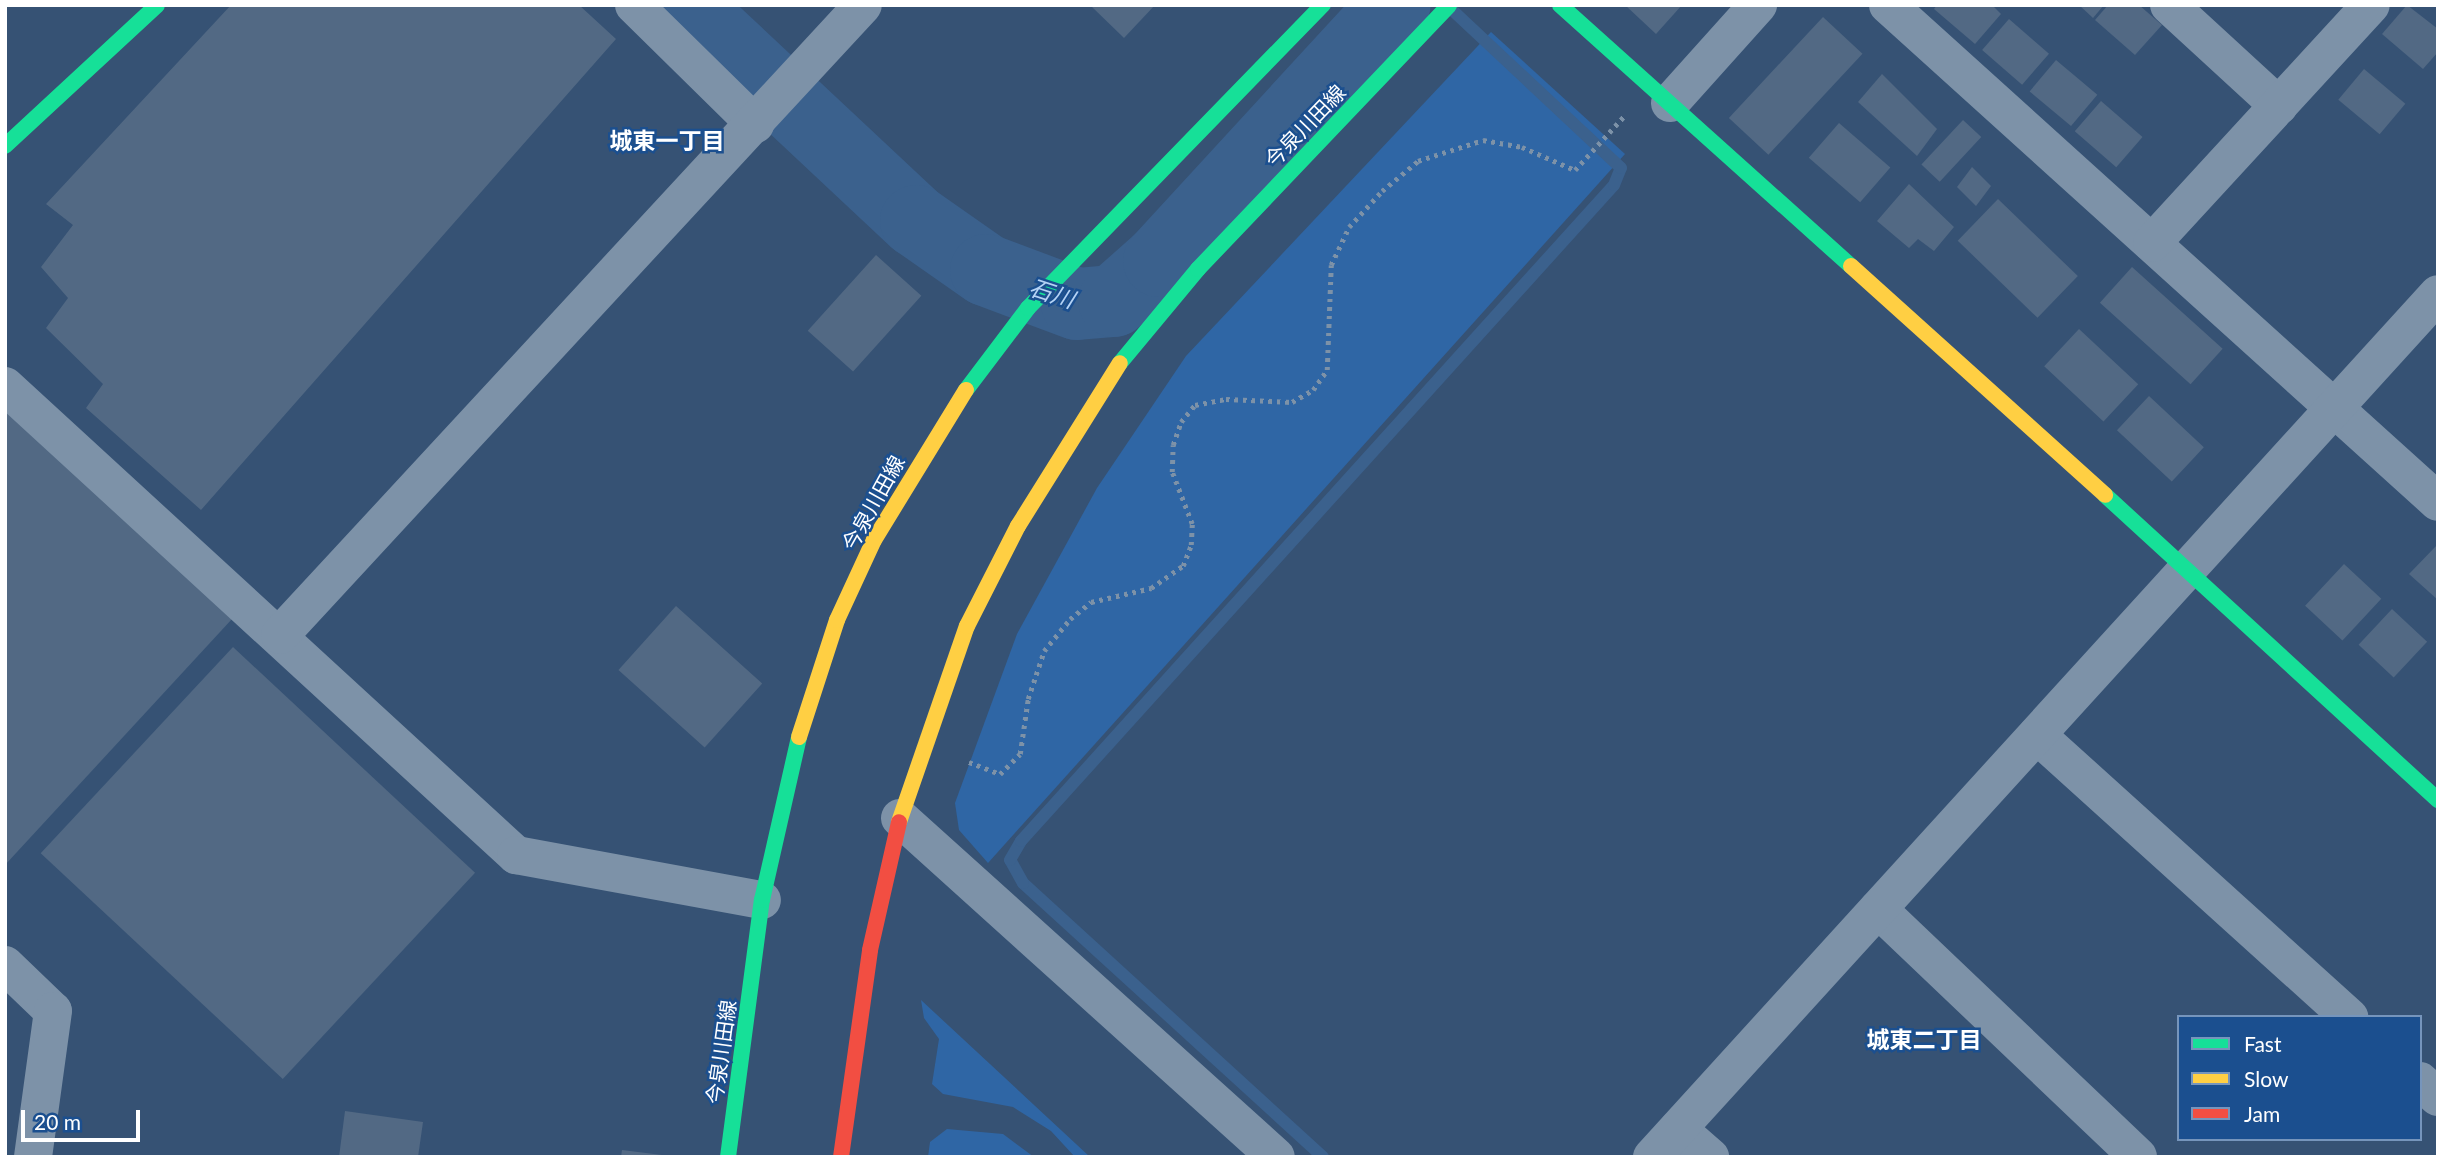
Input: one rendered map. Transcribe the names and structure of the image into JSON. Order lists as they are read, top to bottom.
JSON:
{
  "streets": {
    "street": ["今泉川田線"]
  },
  "districts": ["城東一丁目", "城東二丁目"],
  "water": ["石川"],
  "legend": ["Fast", "Slow", "Jam"],
  "scale_bar": "20 m"
}
